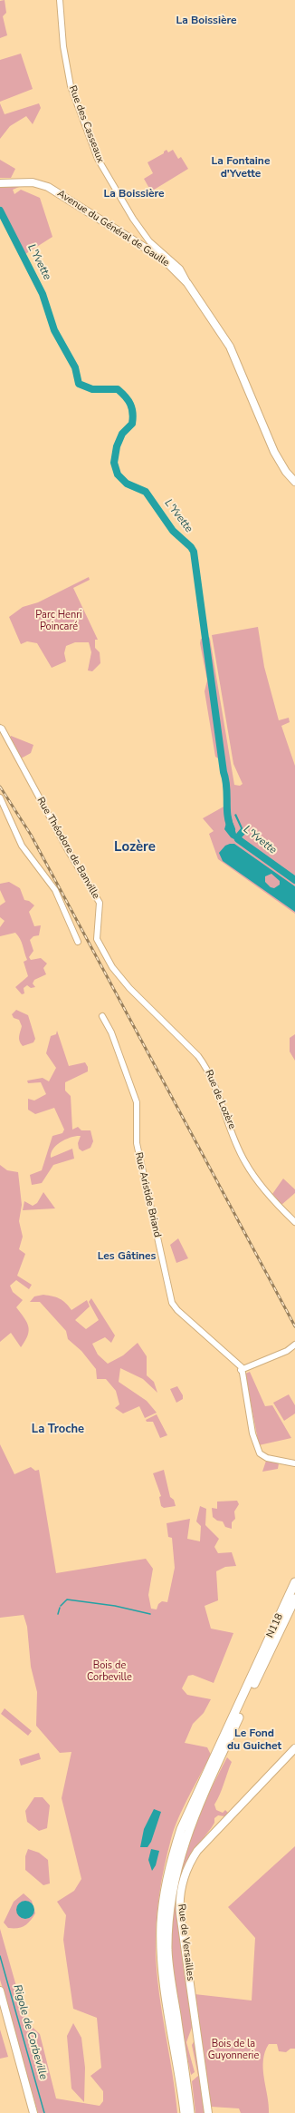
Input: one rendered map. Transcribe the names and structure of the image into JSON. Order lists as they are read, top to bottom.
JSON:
{
  "streets": {
    "highway": ["N118"],
    "main road": ["Avenue du Général de Gaulle", "Rue de Versailles"],
    "street": [
      "Rue des Casseaux",
      "Rue Théodore de Banville",
      "Rue de Lozère",
      "Rue Aristide Briand"
    ]
  },
  "crossings": [
    ["Rue des Casseaux", "Avenue du Général de Gaulle"],
    ["Rue Théodore de Banville", "Rue de Lozère"]
  ],
  "districts": [
    "La Boissière",
    "La Fontaine d'Yvette",
    "La Boissière",
    "Lozère",
    "Les Gâtines",
    "La Troche",
    "Le Fond du Guichet"
  ],
  "water": ["L'Yvette", "Rigole de Corbeville"],
  "parks": ["Parc Henri Poincaré", "Bois de Corbeville", "Bois de la Guyonnerie"]
}
